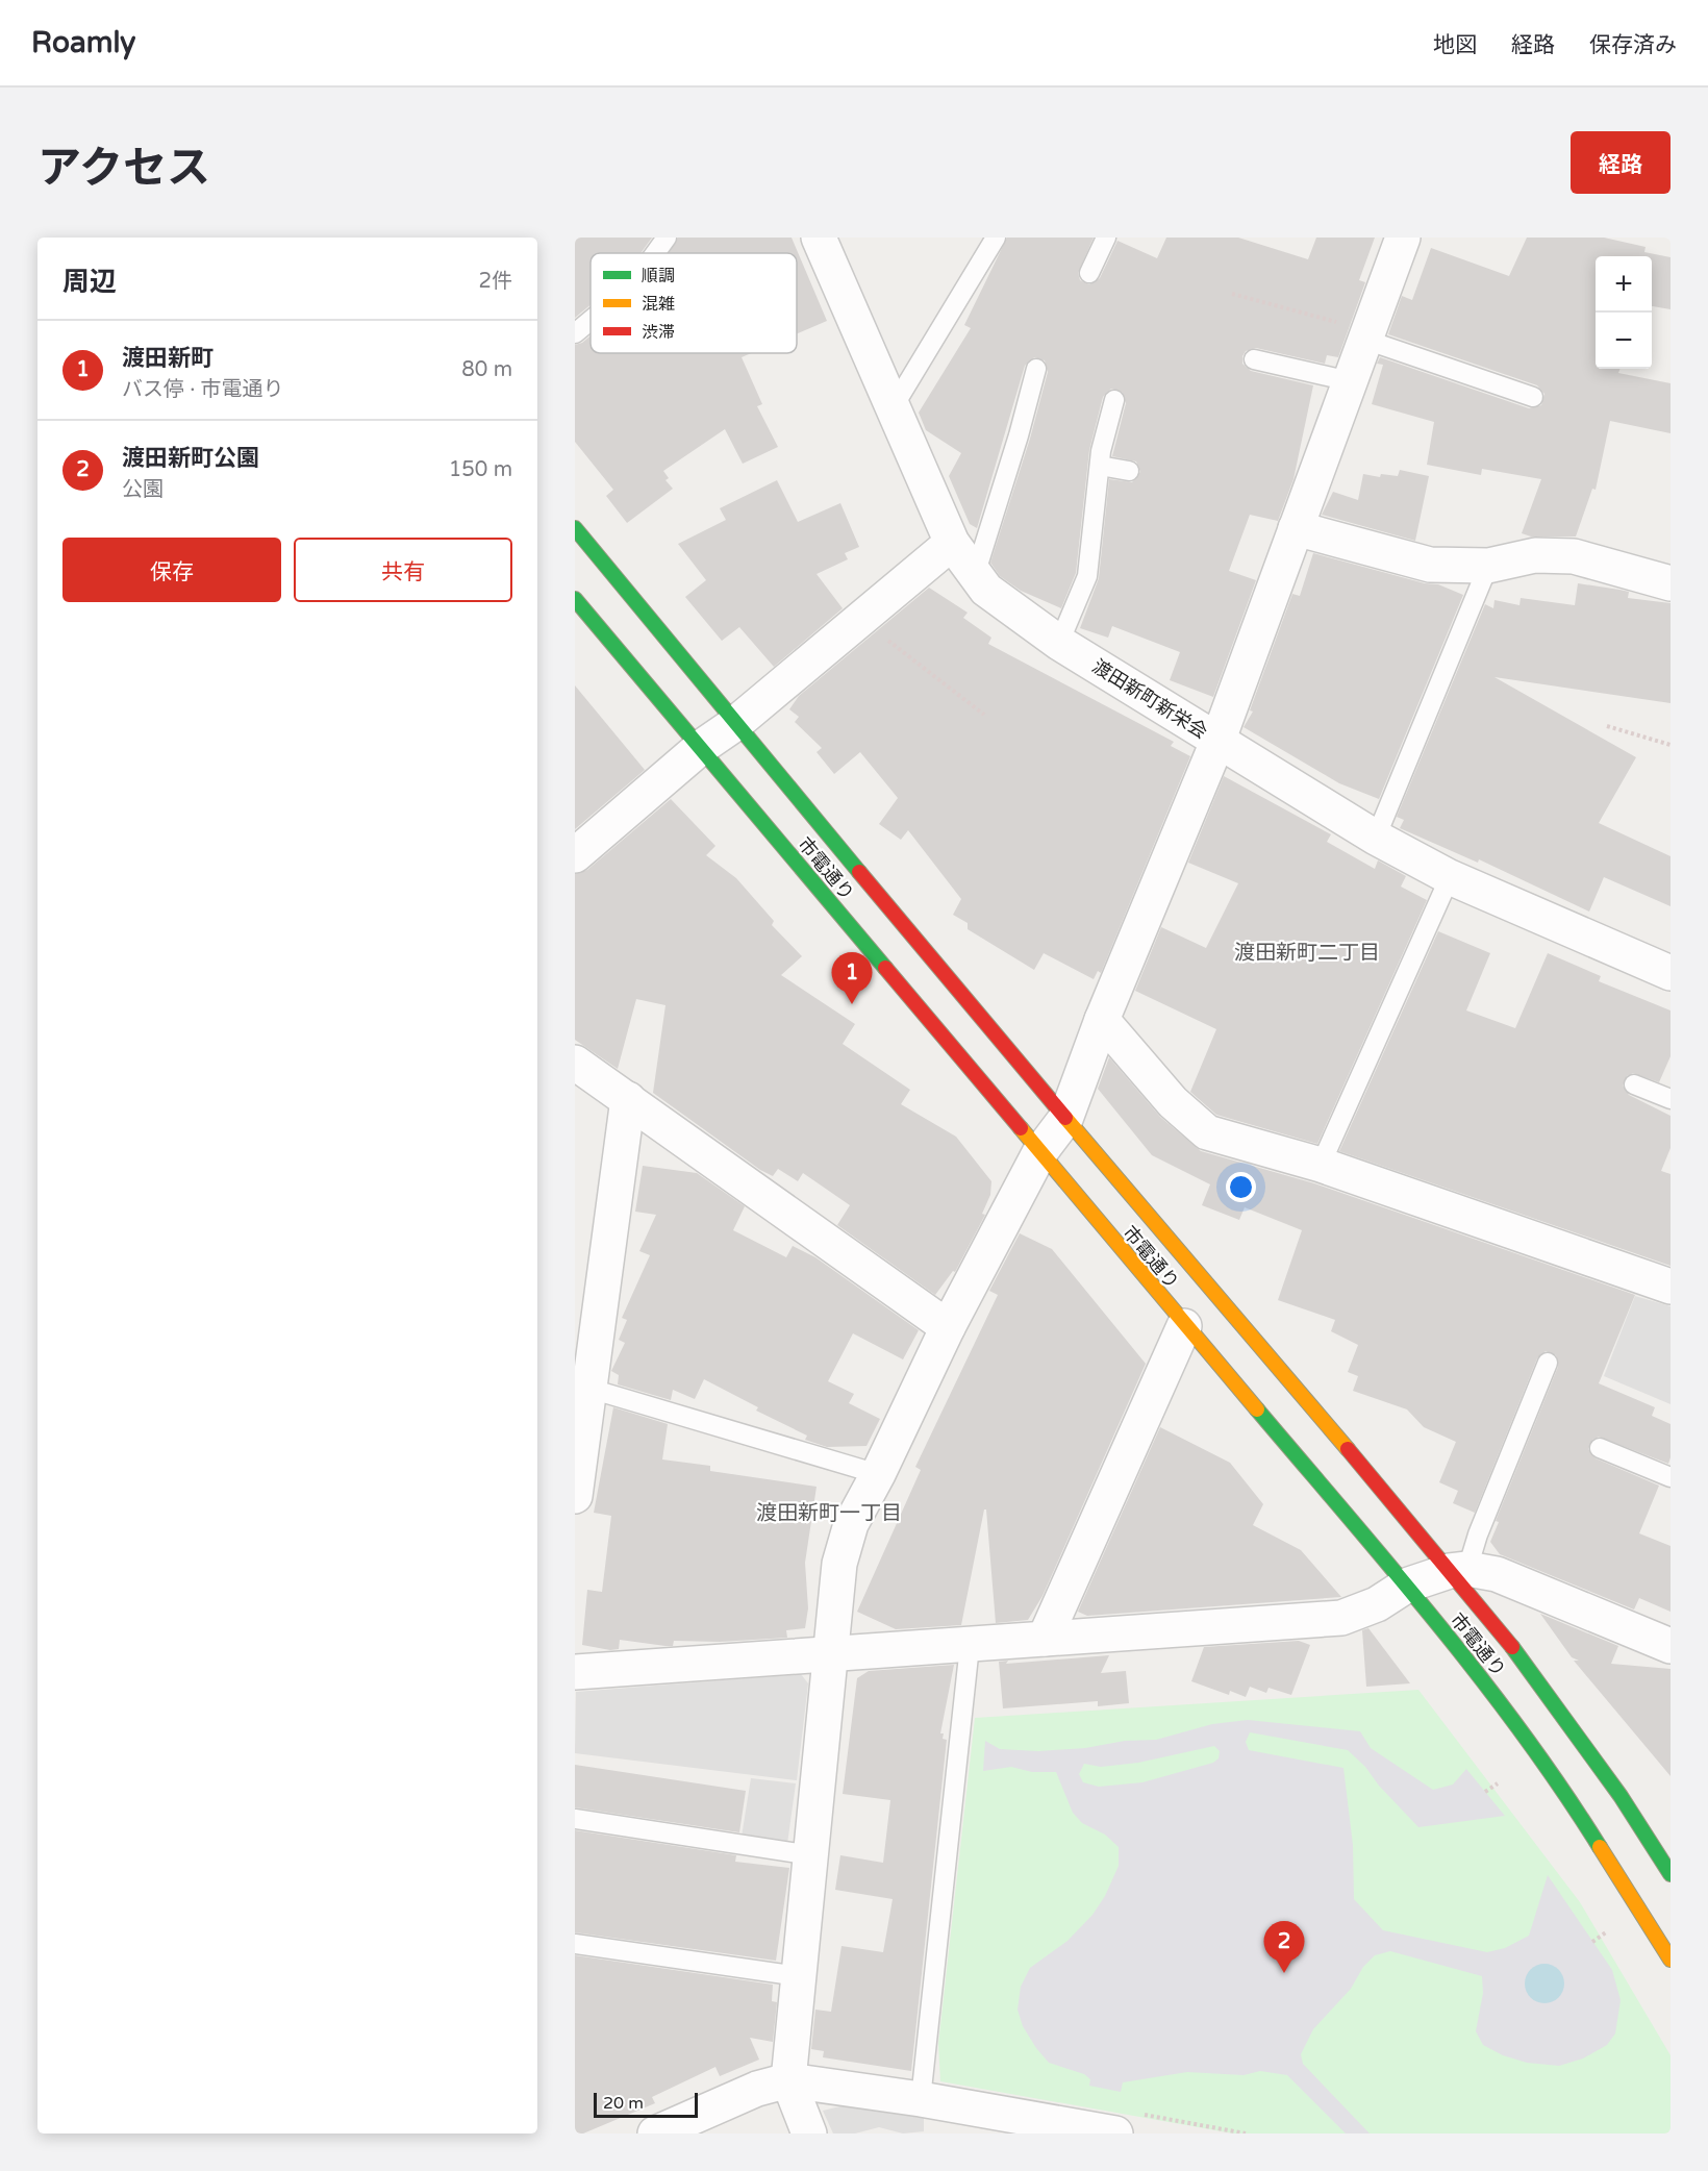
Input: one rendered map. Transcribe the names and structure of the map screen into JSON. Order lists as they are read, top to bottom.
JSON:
{
  "streets": {
    "street": ["渡田新町新栄会", "市電通り"]
  },
  "districts": ["渡田新町二丁目", "渡田新町一丁目"],
  "legend": ["順調", "混雑", "渋滞"],
  "scale_bar": "20 m",
  "page": {
    "header": "Roamly",
    "nav": ["地図", "経路", "保存済み"],
    "title": "アクセス",
    "buttons": [
      "経路",
      ["保存", "共有"]
    ],
    "heading": ["周辺", "2件"],
    "map_buttons": ["+", "−"],
    "list": [
      {
        "mark": "1",
        "name": "渡田新町",
        "note": "バス停 · 市電通り",
        "value": "80 m"
      },
      {
        "mark": "2",
        "name": "渡田新町公園",
        "note": "公園",
        "value": "150 m"
      }
    ],
    "pins": ["1", "2"],
    "scale": "20 m"
  }
}
